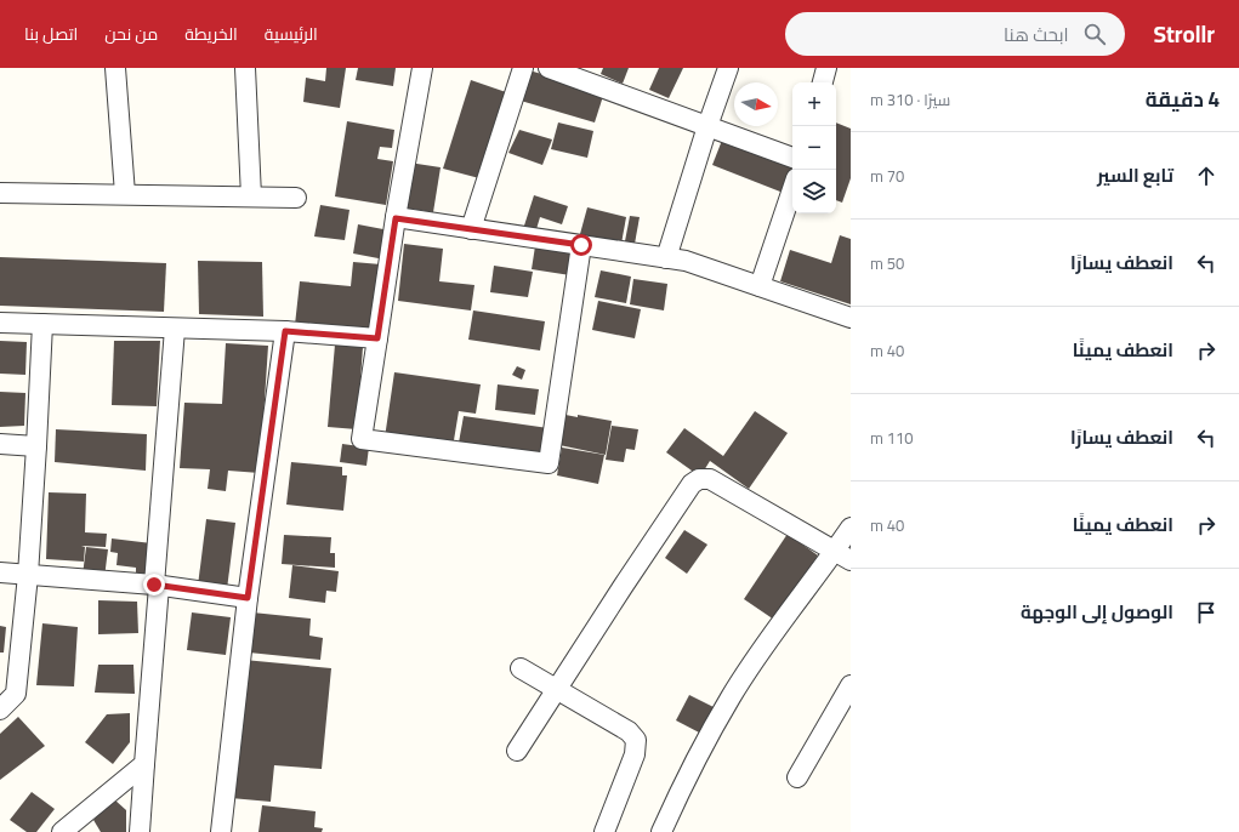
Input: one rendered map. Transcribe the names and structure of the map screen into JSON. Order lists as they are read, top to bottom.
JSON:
{
  "north": "right",
  "page": {
    "header": "Strollr",
    "search": "ابحث هنا",
    "nav": [
      "الرئيسية",
      "الخريطة",
      "من نحن",
      "اتصل بنا"
    ],
    "heading": ["4 دقيقة", "سيرًا · 310 m"],
    "map_buttons": ["+", "−"],
    "list": [
      ["تابع السير", "70 m"],
      ["انعطف يسارًا", "50 m"],
      ["انعطف يمينًا", "40 m"],
      ["انعطف يسارًا", "110 m"],
      ["انعطف يمينًا", "40 m"],
      "الوصول إلى الوجهة"
    ]
  }
}
